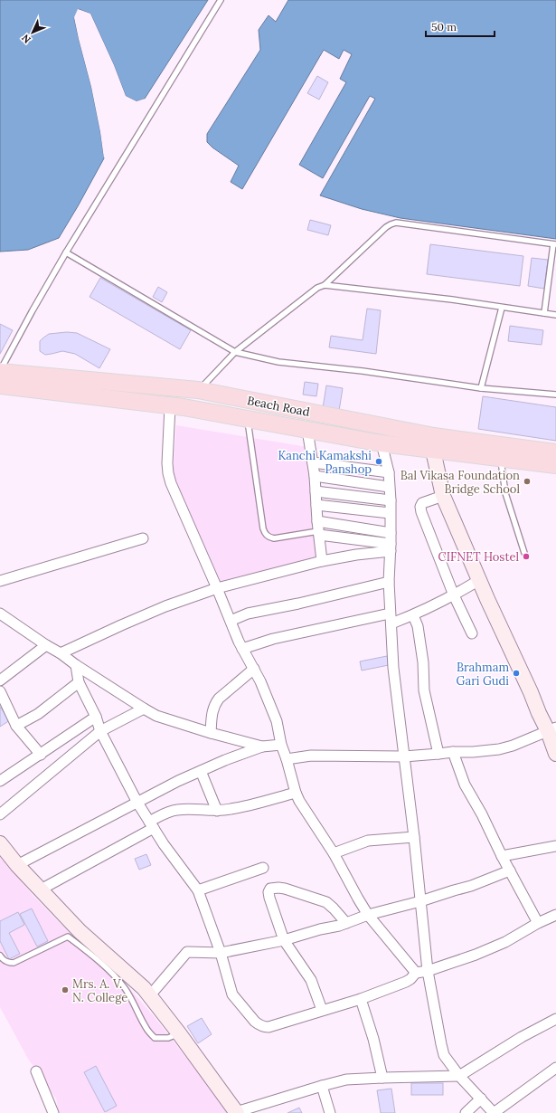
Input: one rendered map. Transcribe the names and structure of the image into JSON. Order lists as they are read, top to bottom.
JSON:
{
  "streets": {
    "main road": ["Beach Road"]
  },
  "places": [
    "Kanchi Kamakshi Panshop",
    "Bal Vikasa Foundation Bridge School",
    "CIFNET Hostel",
    "Brahmam Gari Gudi",
    "Mrs. A. V. N. College"
  ],
  "scale_bar": "50 m",
  "north": "bottom left"
}
